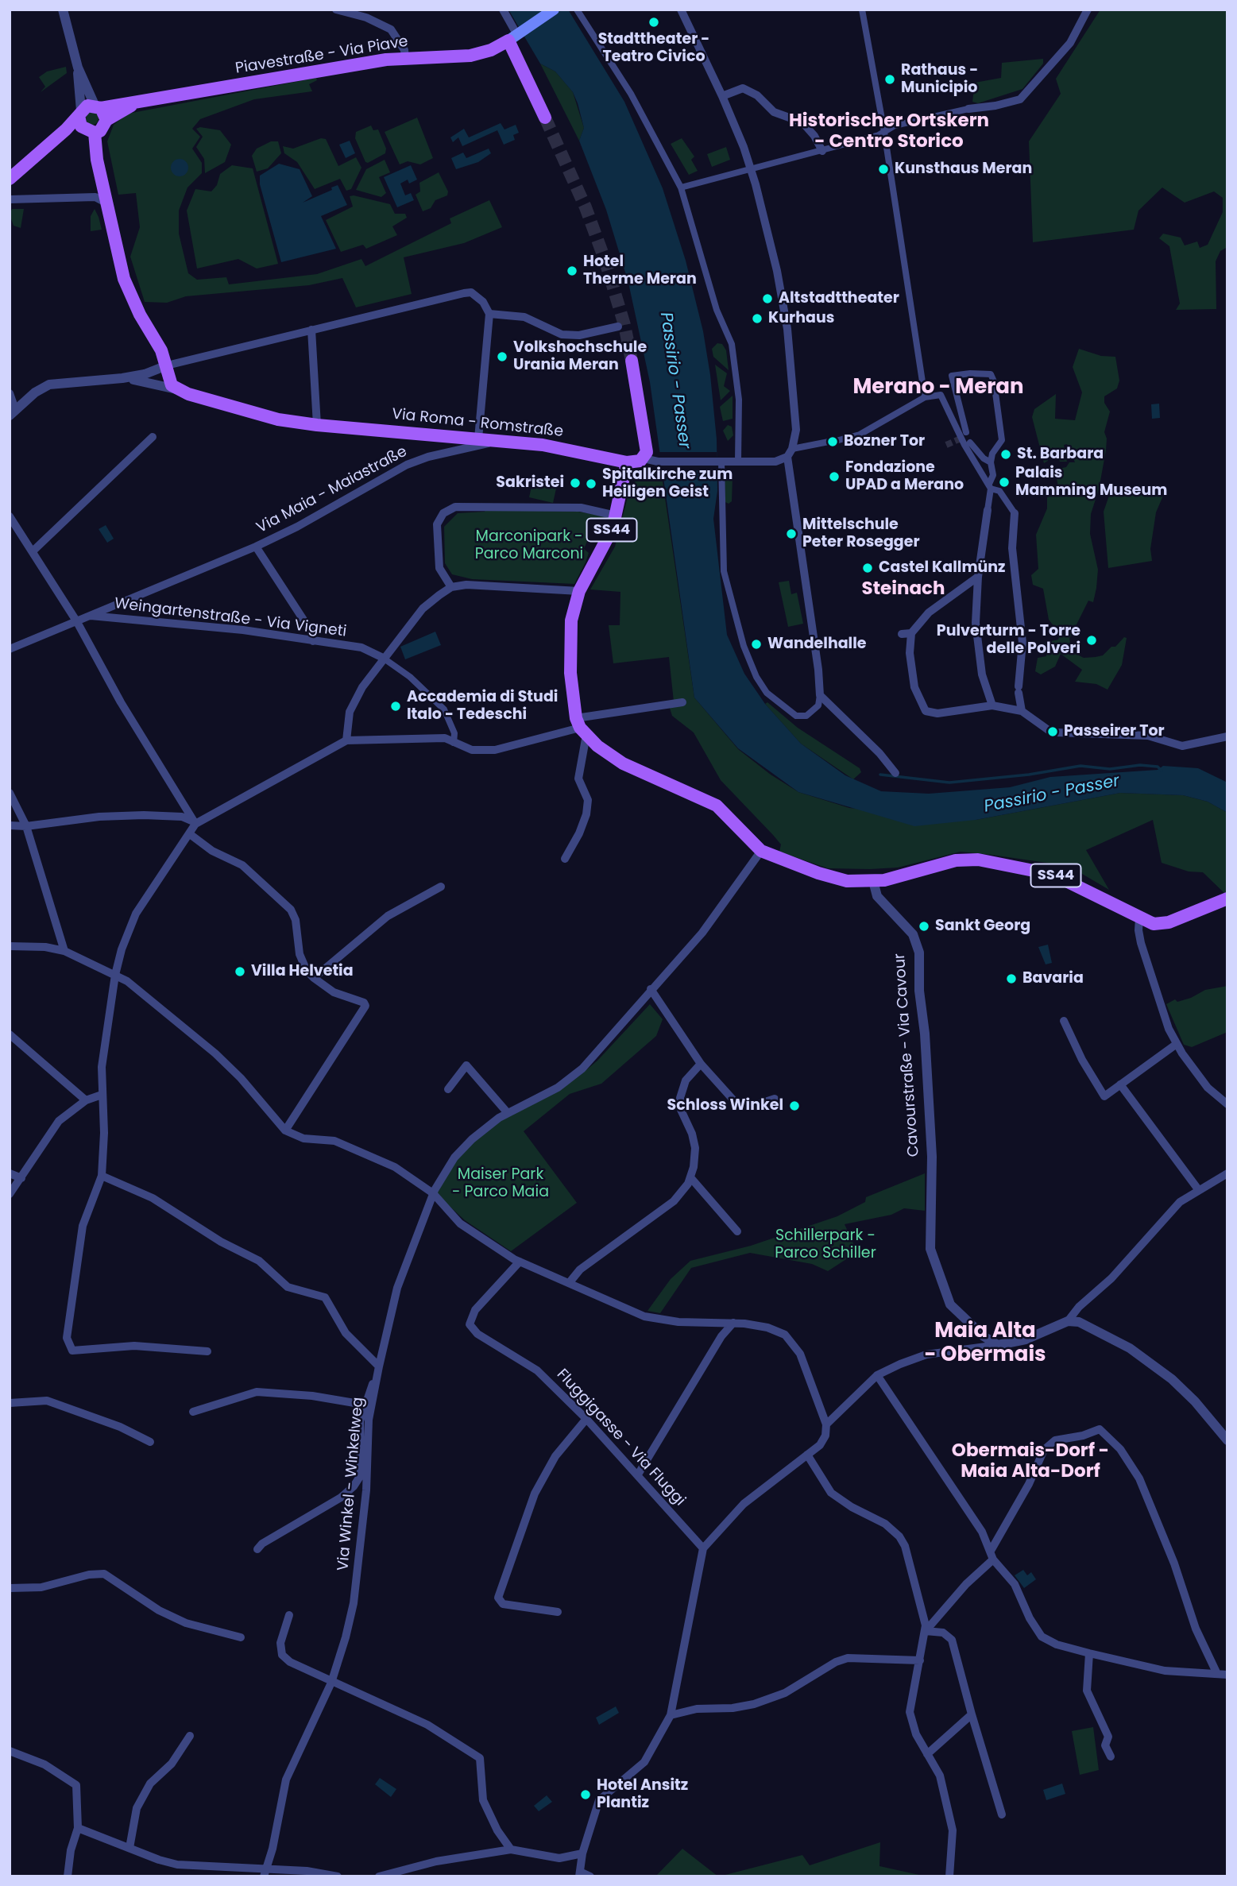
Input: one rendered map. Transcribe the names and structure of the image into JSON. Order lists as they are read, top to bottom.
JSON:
{
  "streets": {
    "main road": ["Piavestraße - Via Piave", "Via Roma - Romstraße", "SS44"],
    "street": [
      "Via Maia - Maiastraße",
      "Weingartenstraße - Via Vigneti",
      "Cavourstraße - Via Cavour",
      "Fluggigasse - Via Fluggi",
      "Via Winkel - Winkelweg"
    ]
  },
  "crossings": [
    ["Via Roma - Romstraße", "Via Maia - Maiastraße"],
    ["Via Roma - Romstraße", "SS44"],
    ["Via Maia - Maiastraße", "Weingartenstraße - Via Vigneti"],
    ["SS44", "Cavourstraße - Via Cavour"],
    ["SS44", "Via Winkel - Winkelweg"]
  ],
  "districts": [
    "Historischer Ortskern - Centro Storico",
    "Merano - Meran",
    "Steinach",
    "Maia Alta - Obermais",
    "Obermais-Dorf - Maia Alta-Dorf"
  ],
  "water": ["Passirio - Passer"],
  "parks": ["Marconipark - Parco Marconi", "Maiser Park - Parco Maia", "Schillerpark - Parco Schiller"],
  "places": [
    "Stadttheater - Teatro Civico",
    "Rathaus - Municipio",
    "Kunsthaus Meran",
    "Hotel Therme Meran",
    "Altstadttheater",
    "Kurhaus",
    "Volkshochschule Urania Meran",
    "Bozner Tor",
    "St. Barbara",
    "Fondazione UPAD a Merano",
    "Palais Mamming Museum",
    "Sakristei",
    "Spitalkirche zum Heiligen Geist",
    "Mittelschule Peter Rosegger",
    "Castel Kallmünz",
    "Pulverturm - Torre delle Polveri",
    "Wandelhalle",
    "Accademia di Studi Italo - Tedeschi",
    "Passeirer Tor",
    "Sankt Georg",
    "Villa Helvetia",
    "Bavaria",
    "Schloss Winkel",
    "Hotel Ansitz Plantiz"
  ]
}
